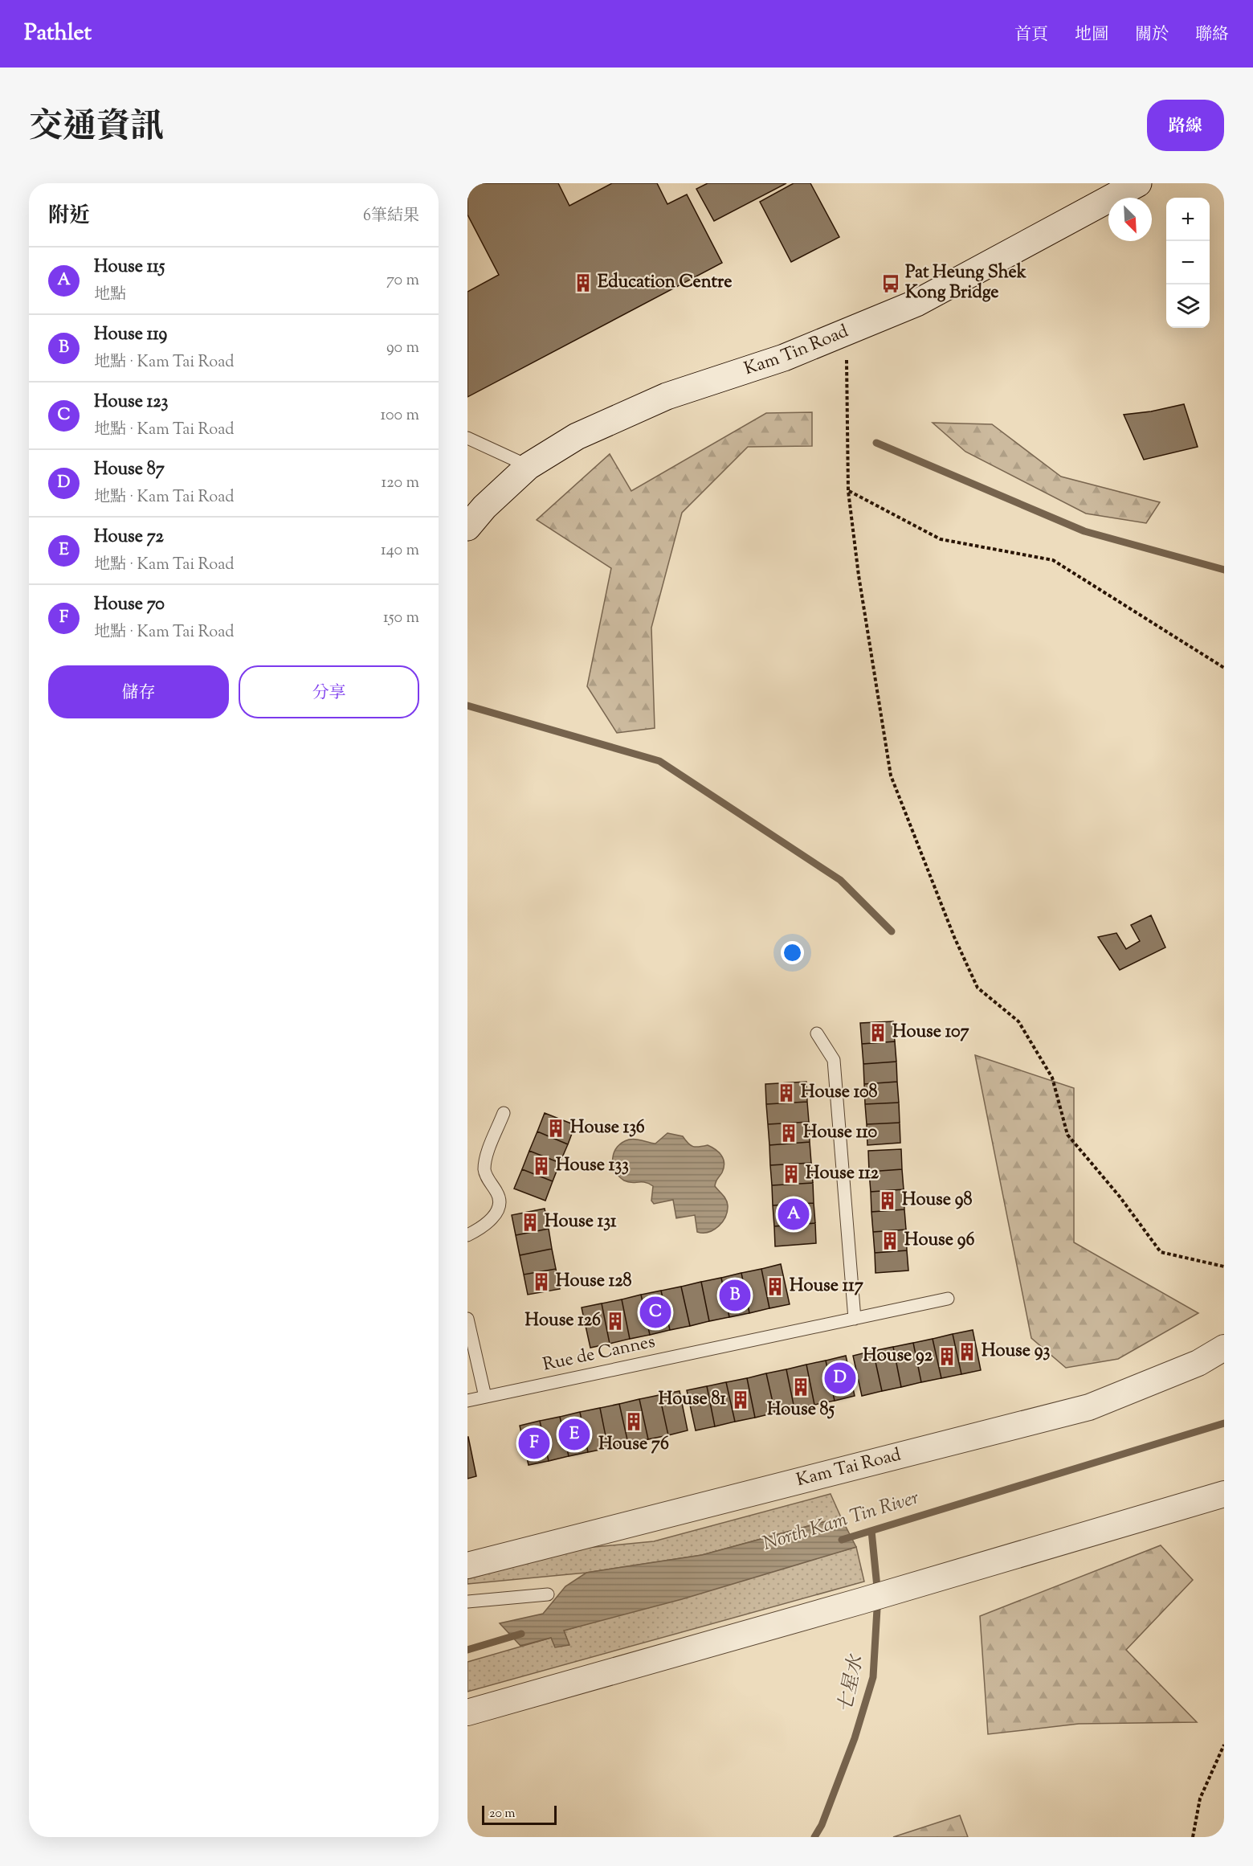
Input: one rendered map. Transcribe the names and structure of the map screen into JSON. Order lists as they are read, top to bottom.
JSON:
{
  "streets": {
    "main road": ["Kam Tin Road"],
    "street": ["Kam Tai Road"],
    "lane": ["Rue de Cannes"]
  },
  "water": ["North Kam Tin River", "七星水"],
  "places": {
    "building": [
      "Education Centre",
      "House 107",
      "House 108",
      "House 136",
      "House 110",
      "House 133",
      "House 112",
      "House 98",
      "House 131",
      "House 96",
      "House 128",
      "House 117",
      "House 126",
      "House 93",
      "House 92",
      "House 85",
      "House 81",
      "House 76"
    ],
    "bus stop": ["Pat Heung Shek Kong Bridge"]
  },
  "scale_bar": "20 m",
  "north": "bottom right",
  "page": {
    "header": "Pathlet",
    "nav": [
      "首頁",
      "地圖",
      "關於",
      "聯絡"
    ],
    "title": "交通資訊",
    "buttons": [
      "路線",
      ["儲存", "分享"]
    ],
    "heading": ["附近", "6筆結果"],
    "map_buttons": ["+", "−"],
    "list": [
      {
        "mark": "A",
        "name": "House 115",
        "note": "地點",
        "value": "70 m"
      },
      {
        "mark": "B",
        "name": "House 119",
        "note": "地點 · Kam Tai Road",
        "value": "90 m"
      },
      {
        "mark": "C",
        "name": "House 123",
        "note": "地點 · Kam Tai Road",
        "value": "100 m"
      },
      {
        "mark": "D",
        "name": "House 87",
        "note": "地點 · Kam Tai Road",
        "value": "120 m"
      },
      {
        "mark": "E",
        "name": "House 72",
        "note": "地點 · Kam Tai Road",
        "value": "140 m"
      },
      {
        "mark": "F",
        "name": "House 70",
        "note": "地點 · Kam Tai Road",
        "value": "150 m"
      }
    ],
    "pins": [
      "A",
      "B",
      "C",
      "D",
      "E",
      "F"
    ],
    "scale": "20 m"
  }
}
